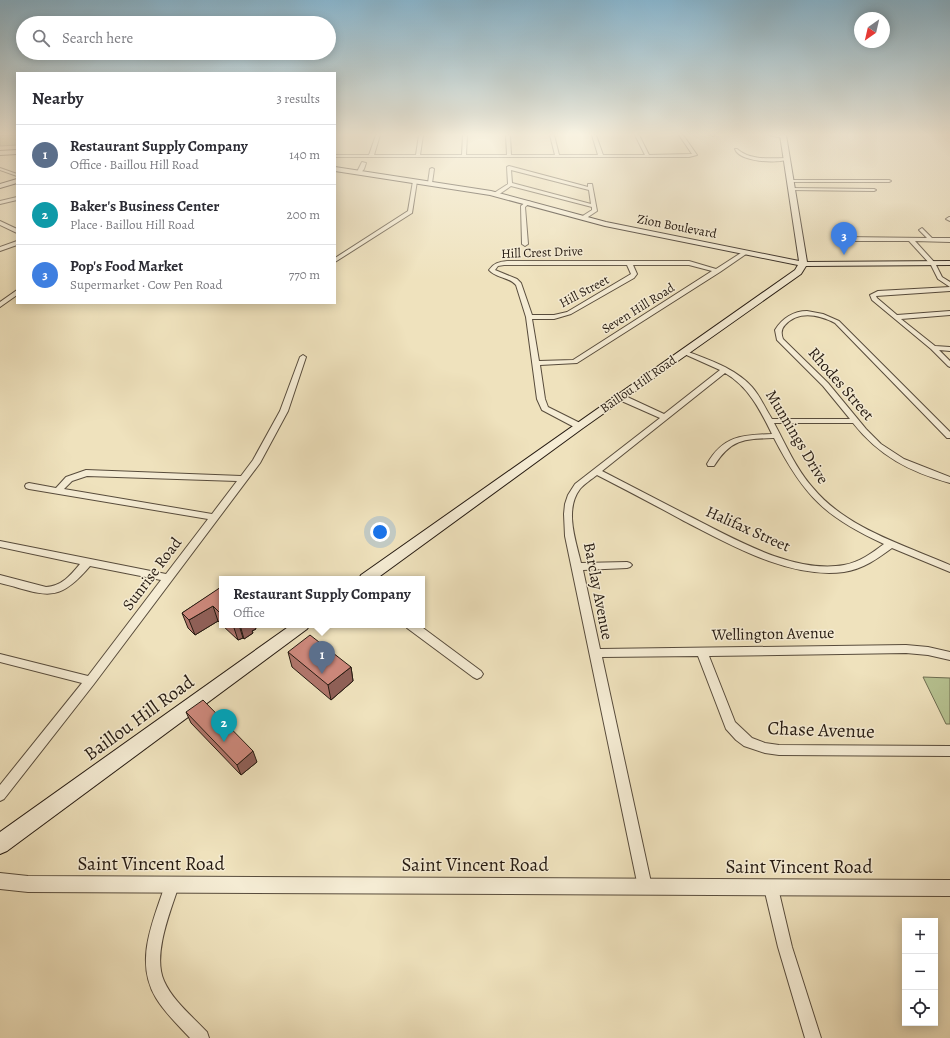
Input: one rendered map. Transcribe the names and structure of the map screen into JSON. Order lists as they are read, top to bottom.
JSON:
{
  "streets": {
    "main road": ["Zion Boulevard", "Baillou Hill Road"],
    "street": [
      "Hill Crest Drive",
      "Hill Street",
      "Seven Hill Road",
      "Rhodes Street",
      "Munnings Drive",
      "Halifax Street",
      "Sunrise Road",
      "Barclay Avenue",
      "Wellington Avenue",
      "Chase Avenue",
      "Saint Vincent Road"
    ]
  },
  "crossings": [
    ["Zion Boulevard", "Seven Hill Road"],
    ["Zion Boulevard", "Baillou Hill Road"],
    ["Hill Crest Drive", "Hill Street"],
    ["Hill Crest Drive", "Seven Hill Road"],
    ["Hill Crest Drive", "Baillou Hill Road"],
    ["Baillou Hill Road", "Munnings Drive"],
    ["Munnings Drive", "Halifax Street"],
    ["Munnings Drive", "Barclay Avenue"],
    ["Halifax Street", "Barclay Avenue"],
    ["Barclay Avenue", "Wellington Avenue"],
    ["Barclay Avenue", "Saint Vincent Road"],
    ["Wellington Avenue", "Chase Avenue"]
  ],
  "north": "bottom left",
  "page": {
    "search": "Search here",
    "heading": ["Nearby", "3 results"],
    "list": [
      {
        "mark": "1",
        "name": "Restaurant Supply Company",
        "note": "Office · Baillou Hill Road",
        "value": "140 m"
      },
      {
        "mark": "2",
        "name": "Baker's Business Center",
        "note": "Place · Baillou Hill Road",
        "value": "200 m"
      },
      {
        "mark": "3",
        "name": "Pop's Food Market",
        "note": "Supermarket · Cow Pen Road",
        "value": "770 m"
      }
    ],
    "pins": ["3", "1", "2"],
    "popup": ["Restaurant Supply Company", "Office"],
    "map_buttons": ["+", "−"]
  }
}
